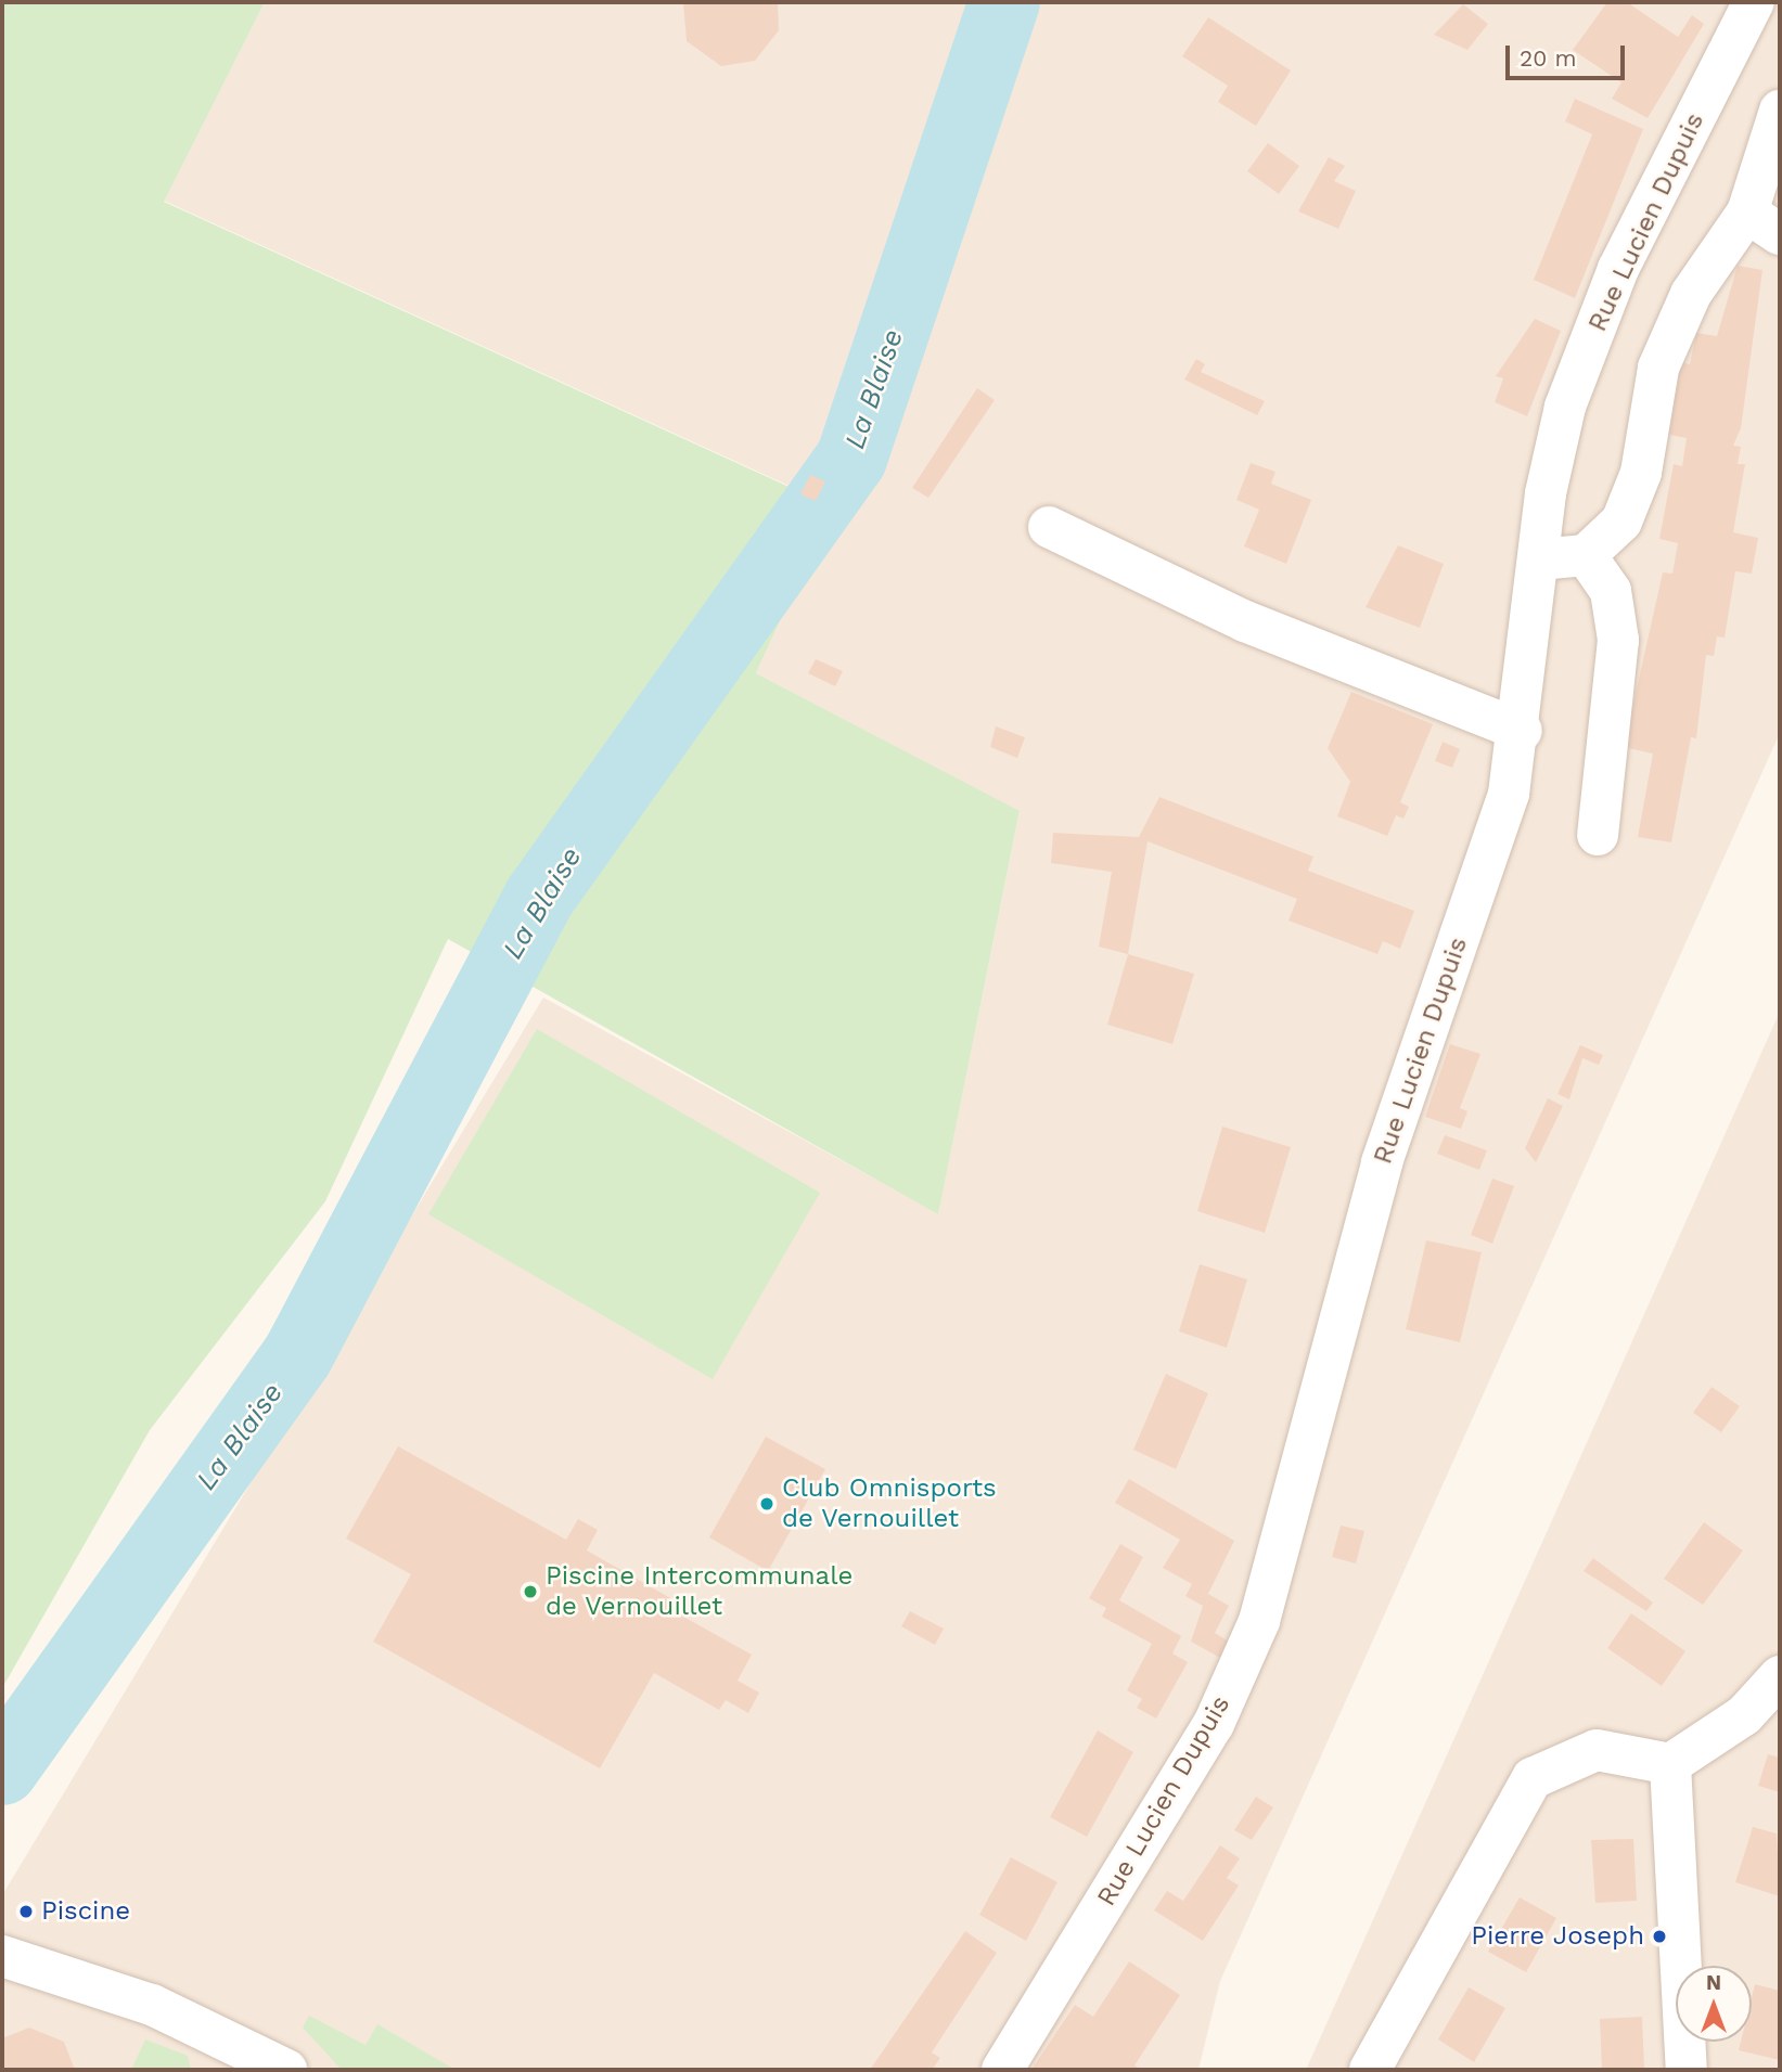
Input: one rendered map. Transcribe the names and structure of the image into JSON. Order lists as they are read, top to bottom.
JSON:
{
  "streets": {
    "street": ["Rue Lucien Dupuis"]
  },
  "water": ["La Blaise"],
  "places": [
    "Club Omnisports de Vernouillet",
    "Piscine Intercommunale de Vernouillet",
    "Piscine",
    "Pierre Joseph"
  ],
  "scale_bar": "20 m",
  "north": "top"
}
